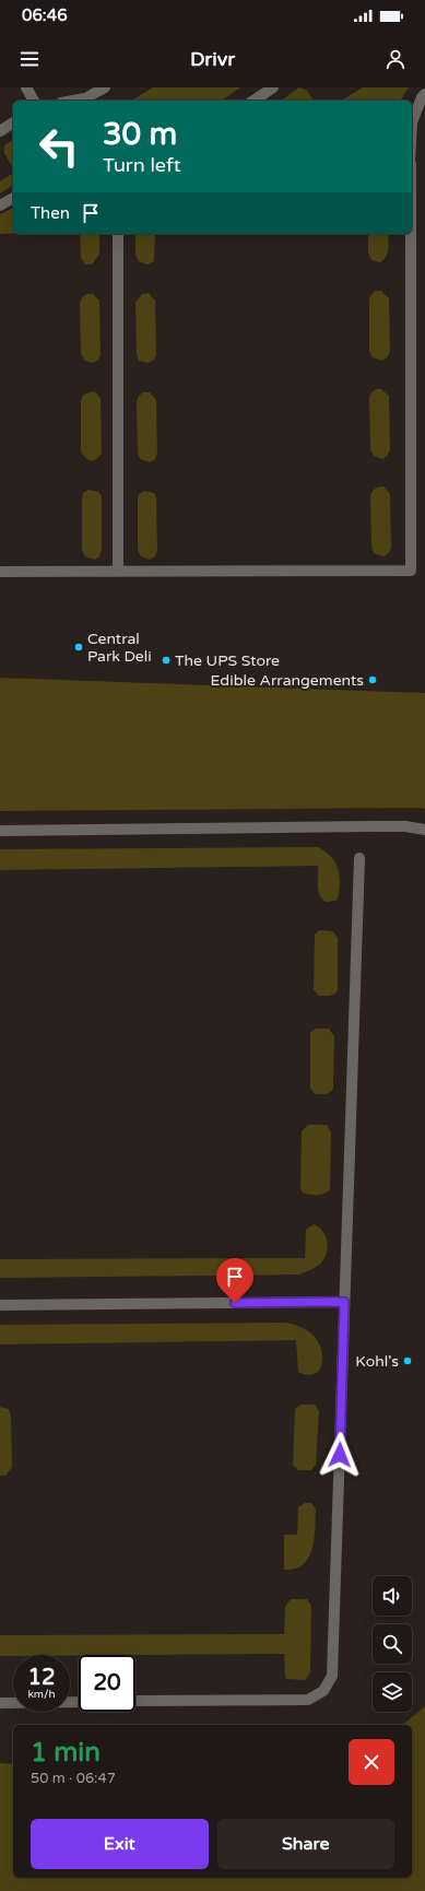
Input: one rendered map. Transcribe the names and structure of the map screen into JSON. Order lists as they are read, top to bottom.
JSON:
{
  "places": [
    "Central Park Deli",
    "The UPS Store",
    "Edible Arrangements",
    "Kohl's"
  ],
  "page": {
    "status": "06:46",
    "header": "Drivr",
    "turn": ["30 m", "Turn left"],
    "then": "Then",
    "speed": "12 km/h",
    "limit": "20",
    "heading": ["1 min", "50 m · 06:47"],
    "buttons": ["Exit", "Share"]
  }
}
